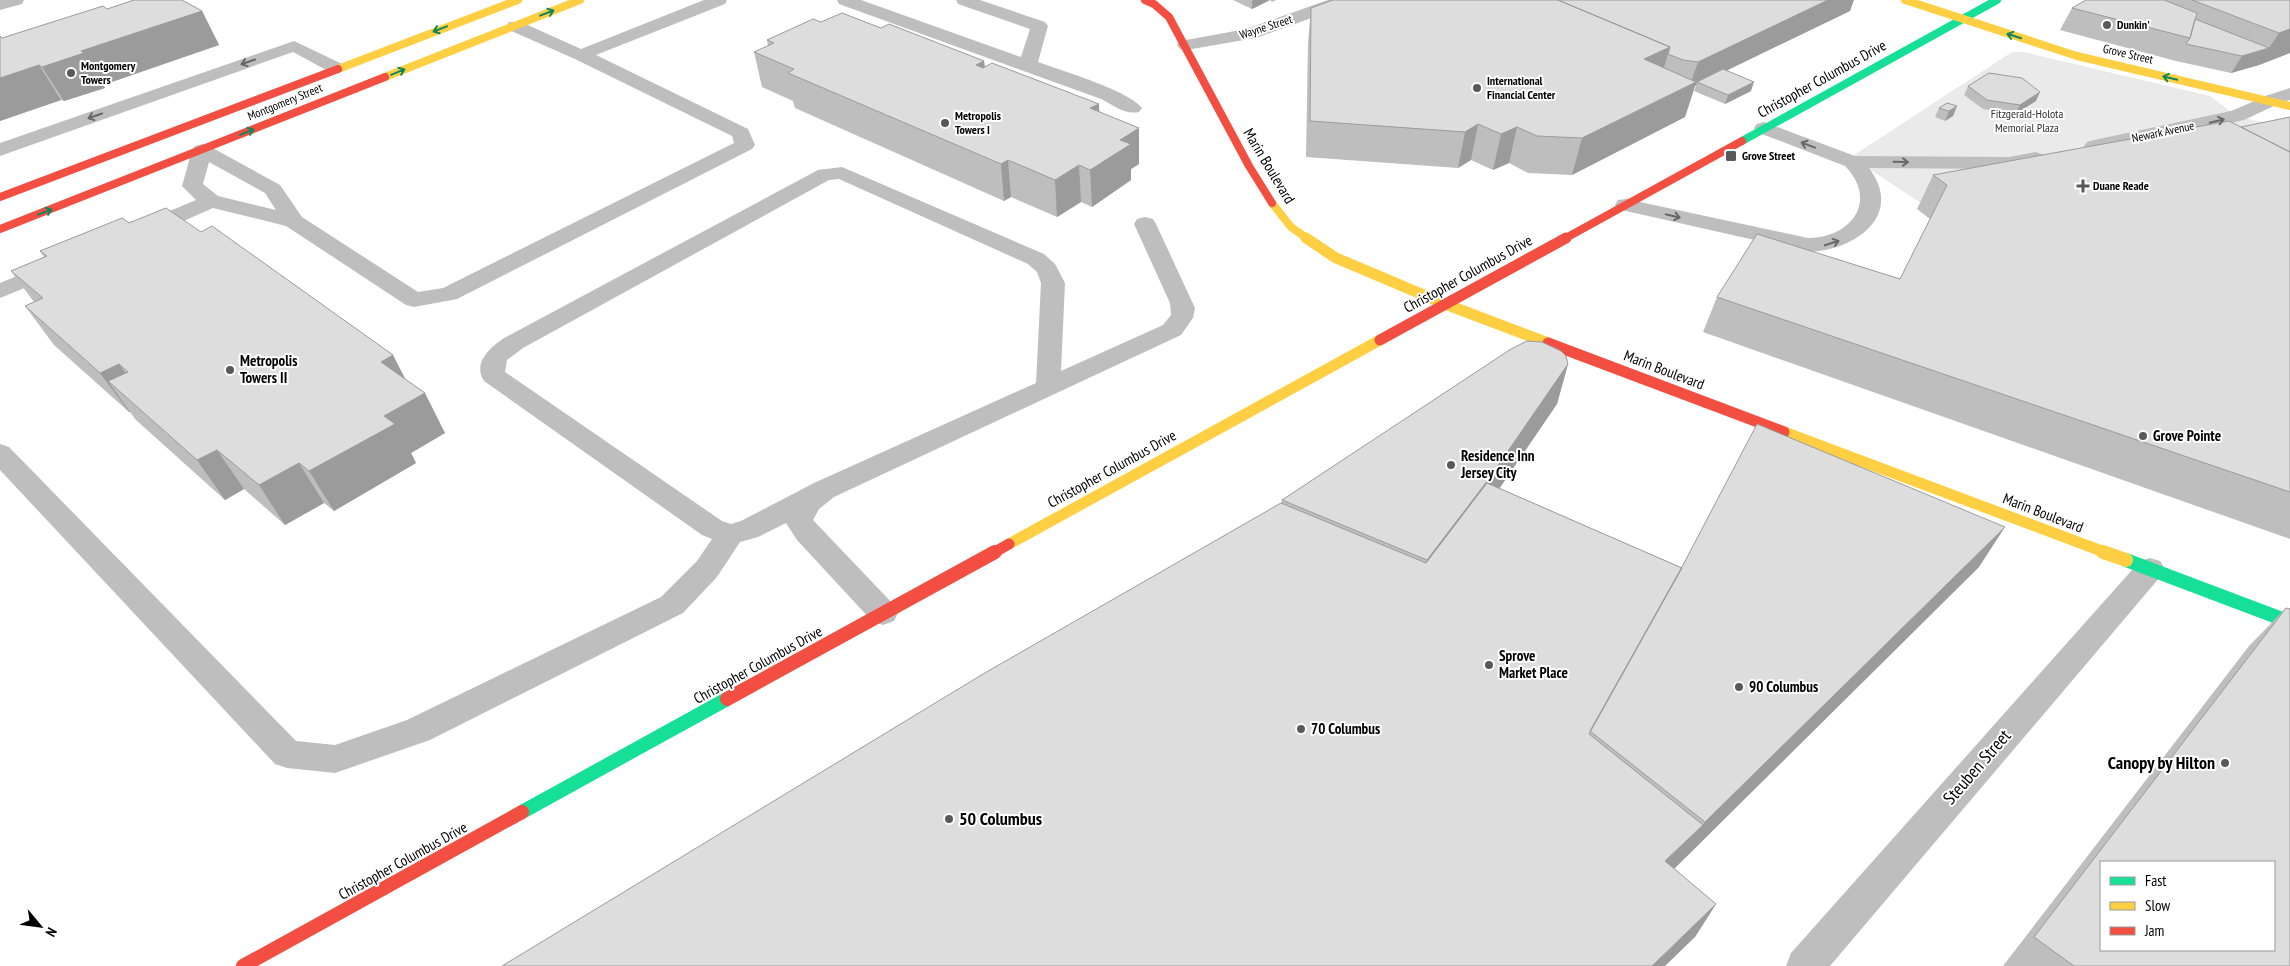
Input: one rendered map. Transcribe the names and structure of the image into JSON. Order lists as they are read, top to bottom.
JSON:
{
  "streets": {
    "street": [
      "Wayne Street",
      "Grove Street",
      "Christopher Columbus Drive",
      "Montgomery Street",
      "Newark Avenue",
      "Marin Boulevard",
      "Steuben Street"
    ]
  },
  "crossings": [
    ["Wayne Street", "Marin Boulevard"],
    ["Grove Street", "Christopher Columbus Drive"],
    ["Grove Street", "Newark Avenue"],
    ["Christopher Columbus Drive", "Marin Boulevard"],
    ["Marin Boulevard", "Steuben Street"]
  ],
  "one_way": ["Grove Street", "Newark Avenue"],
  "parks": ["Fitzgerald-Holota Memorial Plaza"],
  "places": {
    "other": [
      "Dunkin'",
      "Montgomery Towers",
      "International Financial Center",
      "Metropolis Towers I",
      "Metropolis Towers II",
      "Grove Pointe",
      "Residence Inn Jersey City",
      "Sprove Market Place",
      "90 Columbus",
      "70 Columbus",
      "Canopy by Hilton",
      "50 Columbus"
    ],
    "transit": ["Grove Street"],
    "health": ["Duane Reade"]
  },
  "legend": ["Fast", "Slow", "Jam"],
  "north": "bottom right"
}
